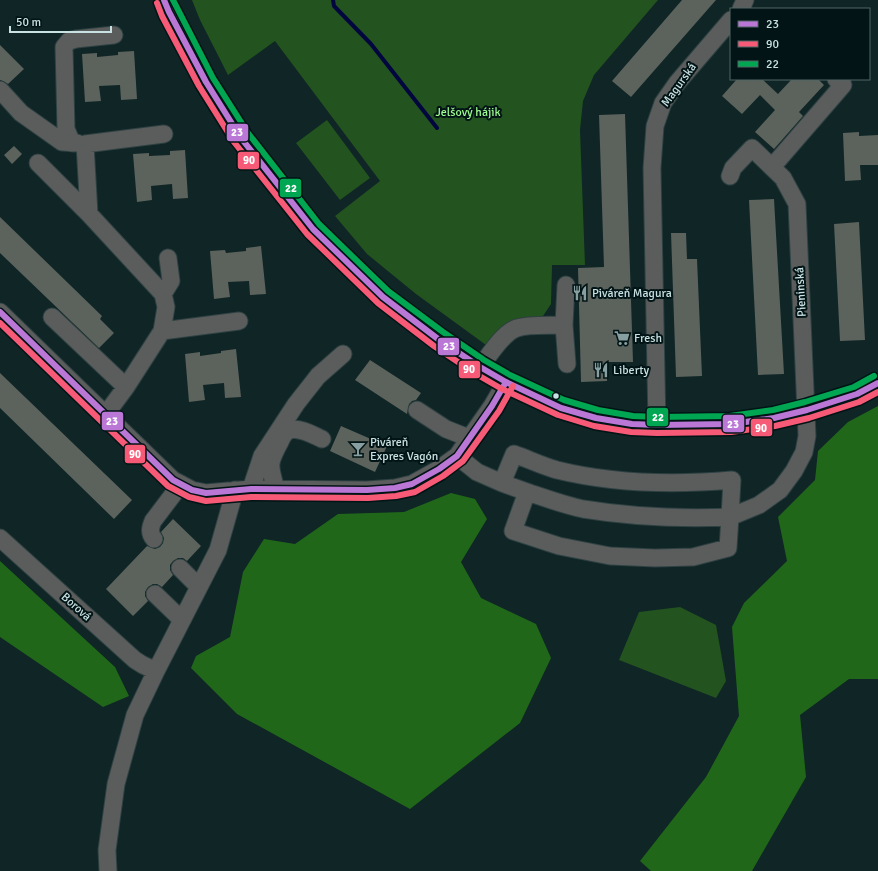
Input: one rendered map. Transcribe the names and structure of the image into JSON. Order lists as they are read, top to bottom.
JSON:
{
  "streets": {
    "street": ["Magurská", "Pieninská", "Borová"]
  },
  "parks": ["Jelšový hájik"],
  "places": {
    "restaurant": ["Piváreň Magura", "Liberty"],
    "supermarket": ["Fresh"],
    "bar": ["Piváreň Expres Vagón"]
  },
  "lines": ["transit line 23", "transit line 22", "transit line 90"],
  "legend": ["23", "90", "22"],
  "scale_bar": "50 m"
}
